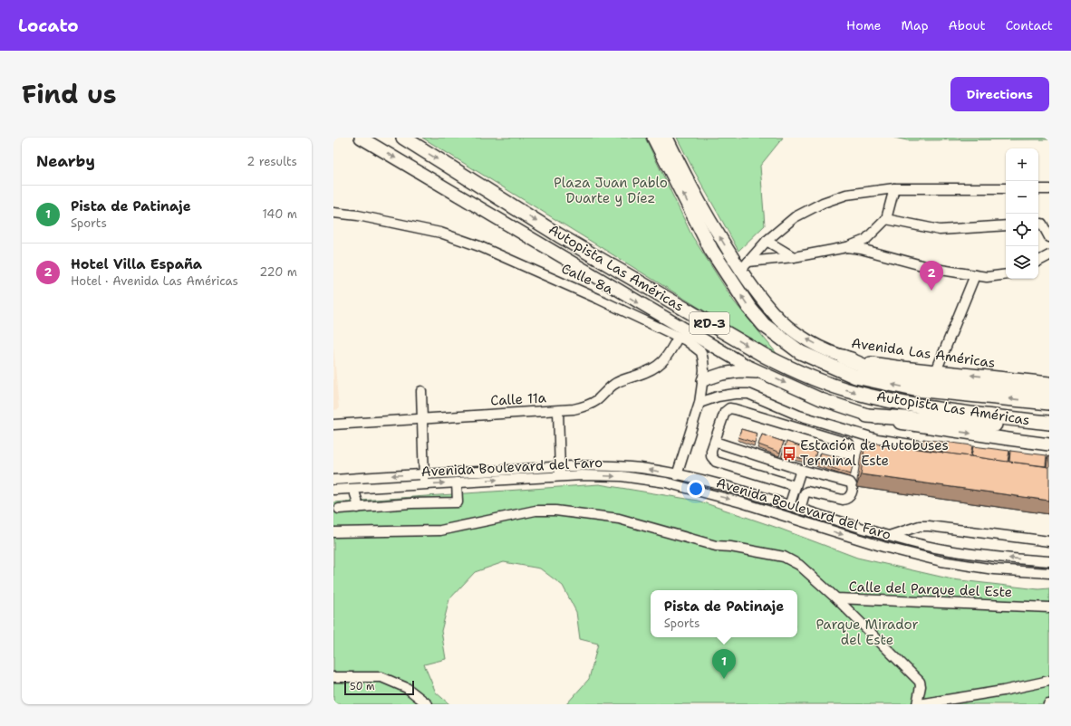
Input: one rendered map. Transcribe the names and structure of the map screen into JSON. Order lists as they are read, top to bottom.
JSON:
{
  "streets": {
    "highway": ["Autopista Las Américas", "RD-3"],
    "main road": ["Avenida Las Américas"],
    "street": [
      "Calle 8a",
      "Calle 11a",
      "Avenida Boulevard del Faro",
      "Calle del Parque del Este"
    ]
  },
  "crossings": [
    ["Calle 8a", "Calle 11a"]
  ],
  "parks": ["Plaza Juan Pablo Duarte y Díez", "Parque Mirador del Este"],
  "places": {
    "bus stop": ["Estación de Autobuses Terminal Este"]
  },
  "scale_bar": "50 m",
  "page": {
    "header": "Locato",
    "nav": [
      "Home",
      "Map",
      "About",
      "Contact"
    ],
    "title": "Find us",
    "buttons": "Directions",
    "heading": ["Nearby", "2 results"],
    "map_buttons": ["+", "−"],
    "list": [
      {
        "mark": "1",
        "name": "Pista de Patinaje",
        "note": "Sports",
        "value": "140 m"
      },
      {
        "mark": "2",
        "name": "Hotel Villa España",
        "note": "Hotel · Avenida Las Américas",
        "value": "220 m"
      }
    ],
    "pins": ["2", "1"],
    "popup": ["Pista de Patinaje", "Sports"],
    "scale": "50 m"
  }
}
